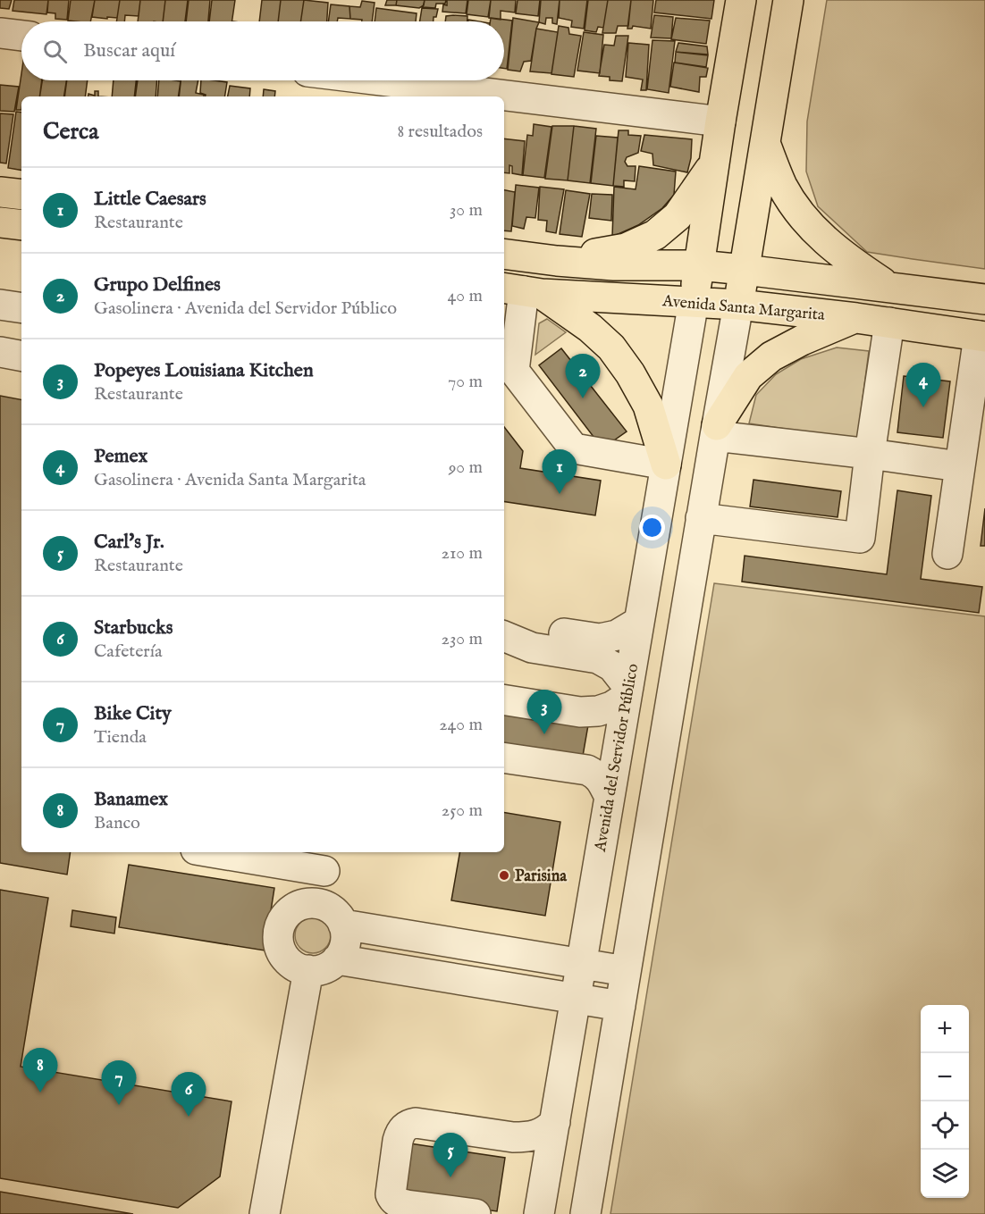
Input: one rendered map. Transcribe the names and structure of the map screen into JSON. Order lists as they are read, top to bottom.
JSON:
{
  "streets": {
    "main road": ["Avenida Santa Margarita"],
    "street": ["Avenida del Servidor Público"]
  },
  "crossings": [
    ["Avenida Santa Margarita", "Avenida del Servidor Público"]
  ],
  "places": ["Parisina"],
  "page": {
    "search": "Buscar aquí",
    "heading": ["Cerca", "8 resultados"],
    "list": [
      {
        "mark": "1",
        "name": "Little Caesars",
        "note": "Restaurante",
        "value": "30 m"
      },
      {
        "mark": "2",
        "name": "Grupo Delfines",
        "note": "Gasolinera · Avenida del Servidor Público",
        "value": "40 m"
      },
      {
        "mark": "3",
        "name": "Popeyes Louisiana Kitchen",
        "note": "Restaurante",
        "value": "70 m"
      },
      {
        "mark": "4",
        "name": "Pemex",
        "note": "Gasolinera · Avenida Santa Margarita",
        "value": "90 m"
      },
      {
        "mark": "5",
        "name": "Carl's Jr.",
        "note": "Restaurante",
        "value": "210 m"
      },
      {
        "mark": "6",
        "name": "Starbucks",
        "note": "Cafetería",
        "value": "230 m"
      },
      {
        "mark": "7",
        "name": "Bike City",
        "note": "Tienda",
        "value": "240 m"
      },
      {
        "mark": "8",
        "name": "Banamex",
        "note": "Banco",
        "value": "250 m"
      }
    ],
    "pins": [
      "2",
      "4",
      "1",
      "3",
      "8",
      "7",
      "6",
      "5"
    ],
    "map_buttons": ["+", "−"]
  }
}
